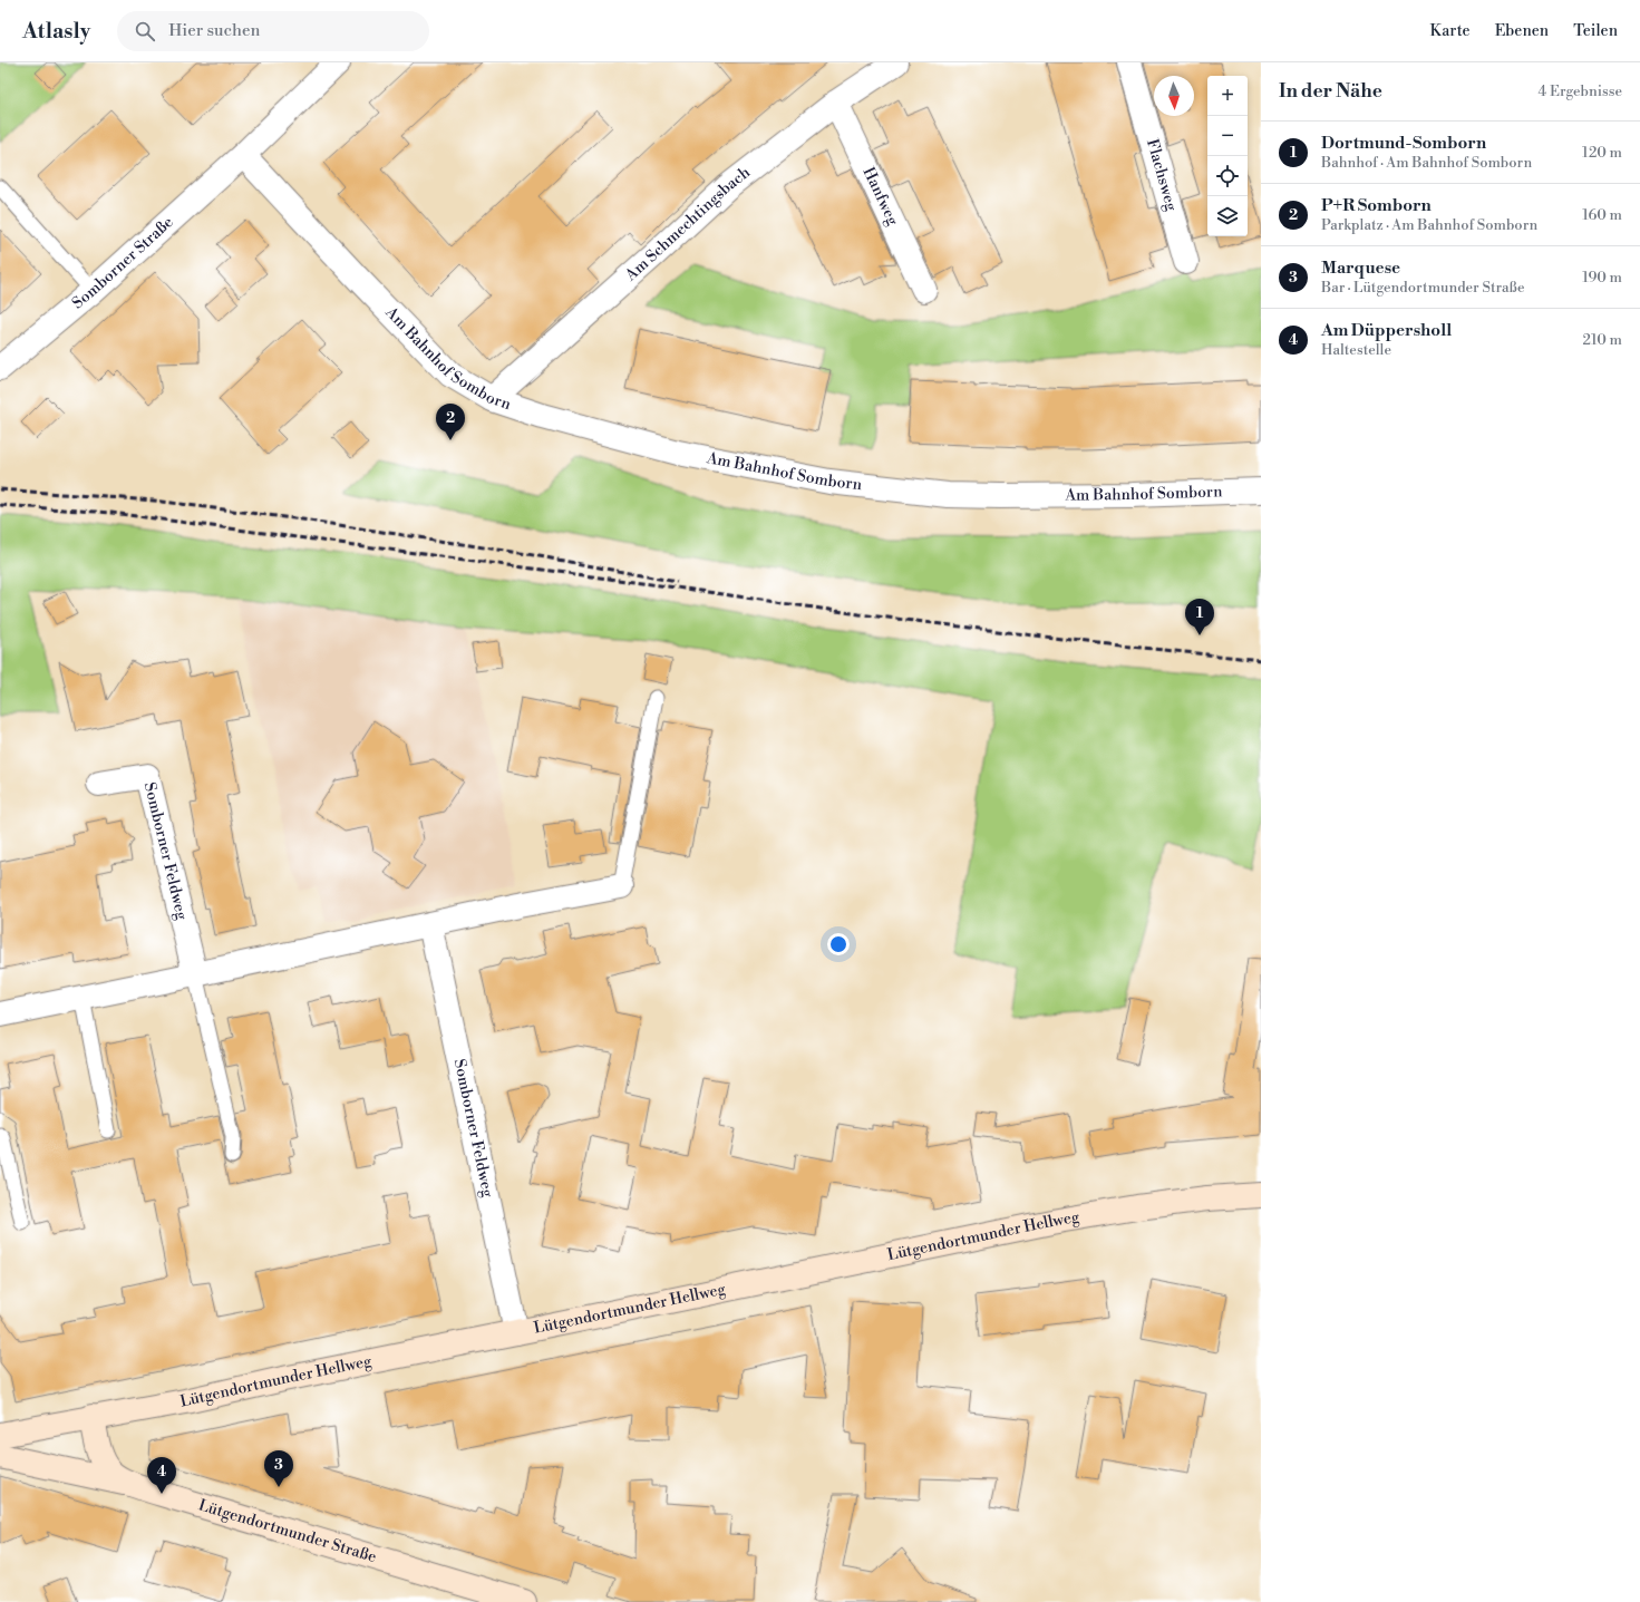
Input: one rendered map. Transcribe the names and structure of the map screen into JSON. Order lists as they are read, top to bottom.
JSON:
{
  "streets": {
    "main road": ["Lütgendortmunder Hellweg", "Lütgendortmunder Straße"],
    "street": [
      "Flachsweg",
      "Hanfweg",
      "Am Schmechtingsbach",
      "Somborner Straße",
      "Am Bahnhof Somborn",
      "Somborner Feldweg"
    ]
  },
  "crossings": [
    ["Hanfweg", "Am Schmechtingsbach"],
    ["Am Schmechtingsbach", "Am Bahnhof Somborn"],
    ["Somborner Straße", "Am Bahnhof Somborn"],
    ["Somborner Feldweg", "Lütgendortmunder Hellweg"],
    ["Lütgendortmunder Hellweg", "Lütgendortmunder Straße"]
  ],
  "north": "bottom",
  "page": {
    "header": "Atlasly",
    "search": "Hier suchen",
    "nav": ["Karte", "Ebenen", "Teilen"],
    "heading": ["In der Nähe", "4 Ergebnisse"],
    "map_buttons": ["+", "−"],
    "list": [
      {
        "mark": "1",
        "name": "Dortmund-Somborn",
        "note": "Bahnhof · Am Bahnhof Somborn",
        "value": "120 m"
      },
      {
        "mark": "2",
        "name": "P+R Somborn",
        "note": "Parkplatz · Am Bahnhof Somborn",
        "value": "160 m"
      },
      {
        "mark": "3",
        "name": "Marquese",
        "note": "Bar · Lütgendortmunder Straße",
        "value": "190 m"
      },
      {
        "mark": "4",
        "name": "Am Düppersholl",
        "note": "Haltestelle",
        "value": "210 m"
      }
    ],
    "pins": [
      "2",
      "1",
      "3",
      "4"
    ]
  }
}
